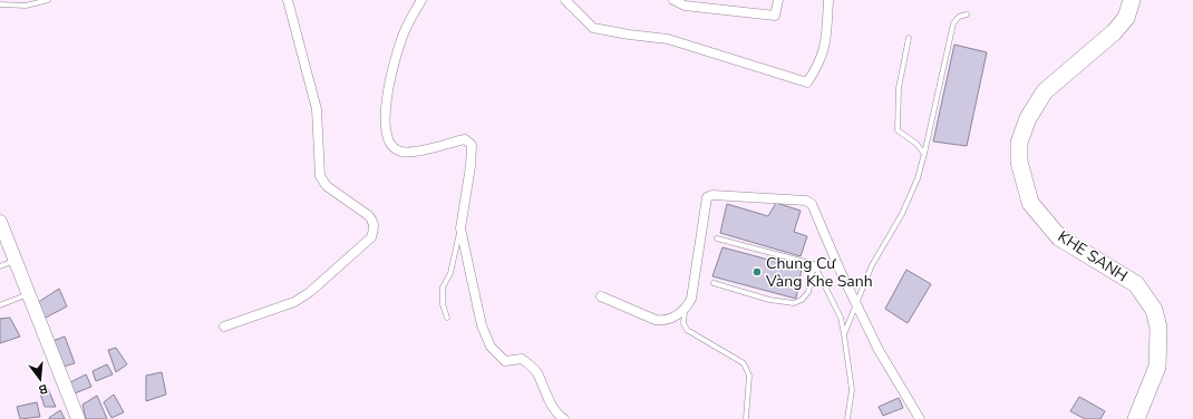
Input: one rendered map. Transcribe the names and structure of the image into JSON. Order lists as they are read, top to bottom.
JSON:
{
  "streets": {
    "highway": ["KHE SANH"]
  },
  "places": ["Chung Cư Vàng Khe Sanh"],
  "north": "bottom"
}
